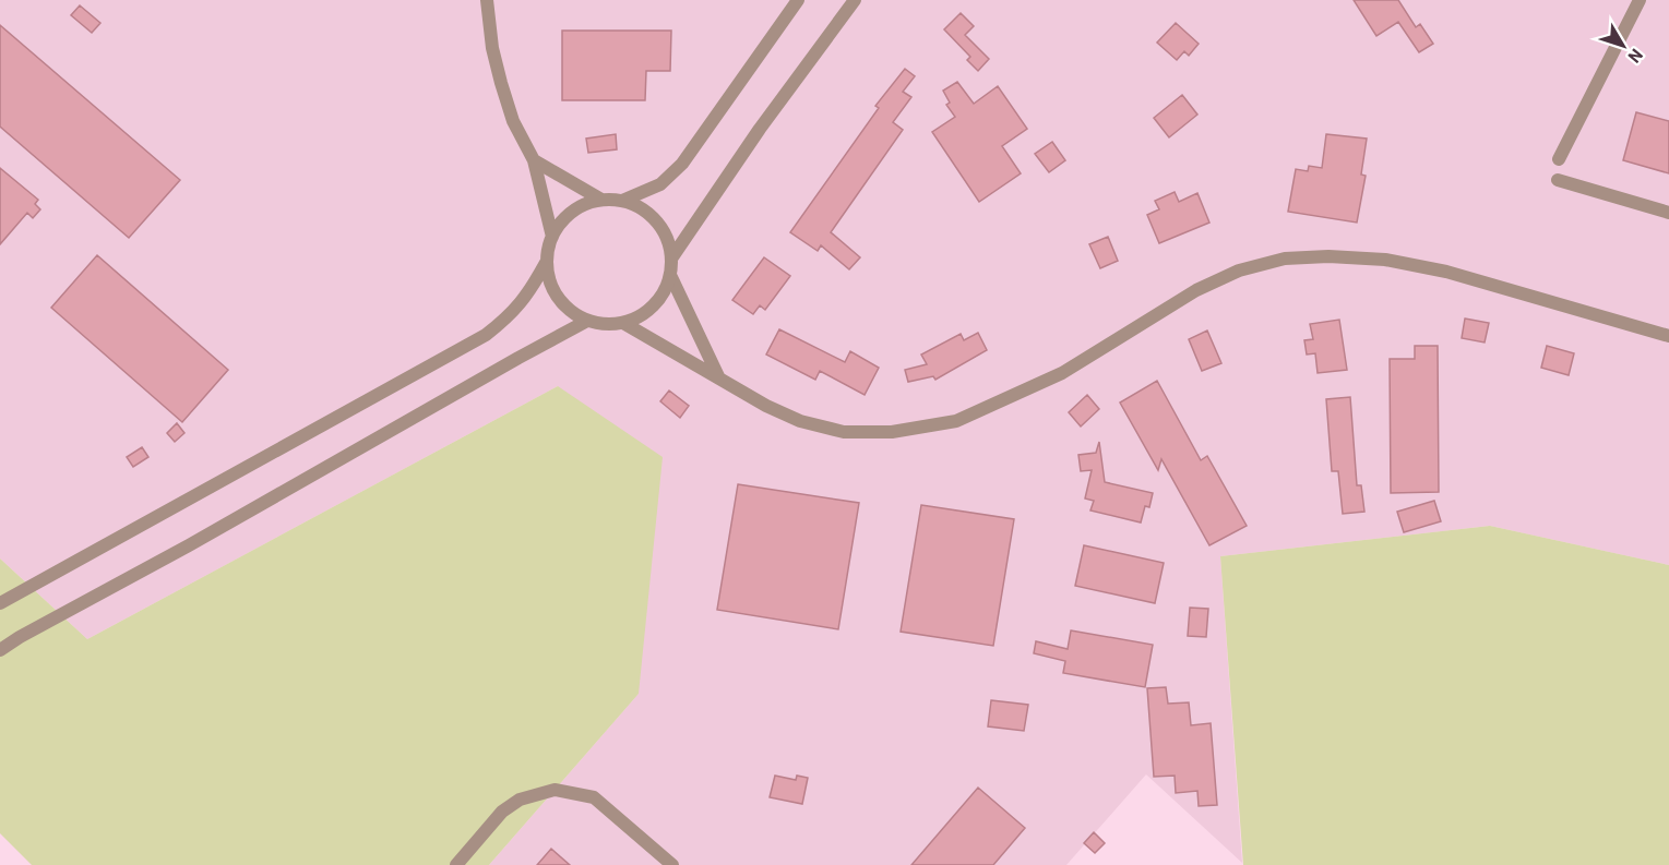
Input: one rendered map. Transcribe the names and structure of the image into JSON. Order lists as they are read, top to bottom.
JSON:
{
  "north": "bottom right"
}
